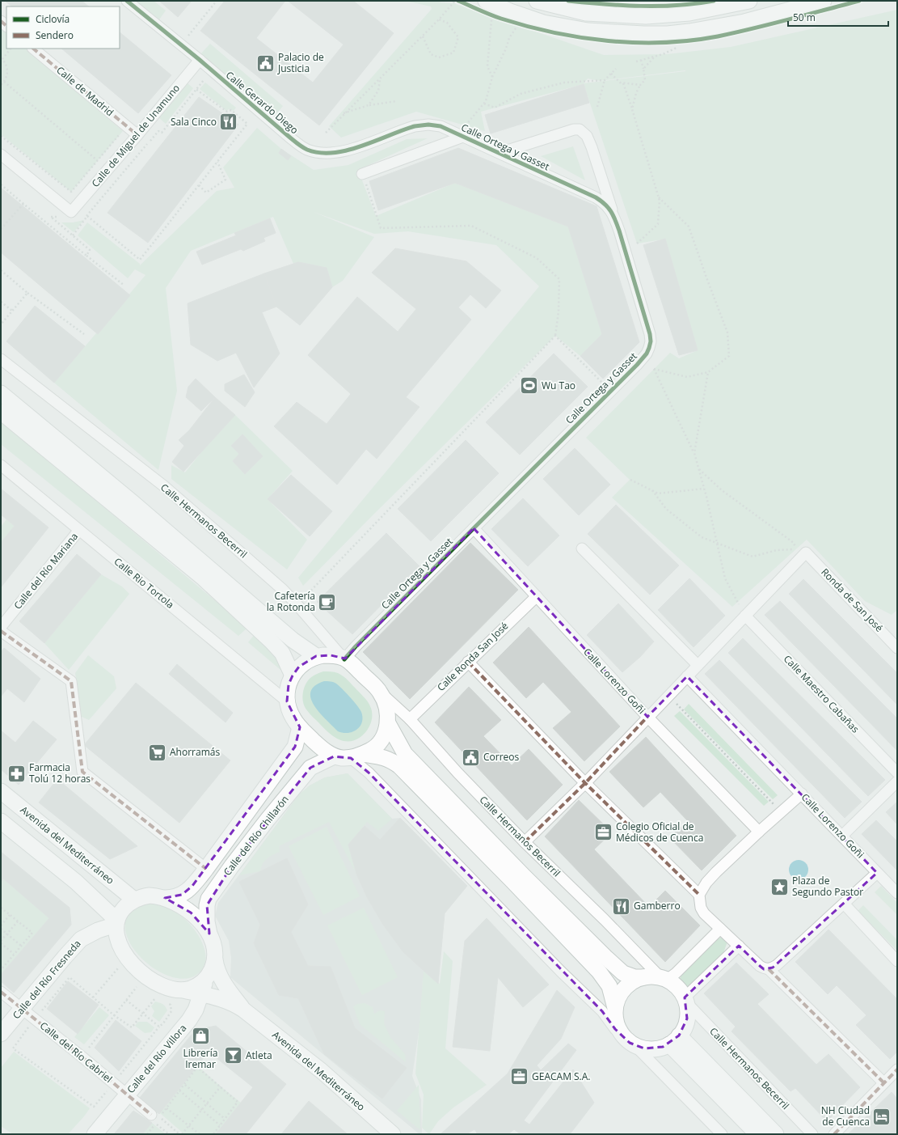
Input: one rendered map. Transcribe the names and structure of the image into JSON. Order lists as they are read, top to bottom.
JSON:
{
  "streets": {
    "main road": [
      "Calle Hermanos Becerril",
      "Calle del Río Chillarón",
      "Avenida del Mediterráneo",
      "Calle del Río Fresneda",
      "Calle del Río Villora"
    ],
    "street": [
      "Calle de Madrid",
      "Calle Gerardo Diego",
      "Calle de Miguel de Unamuno",
      "Calle Ortega y Gasset",
      "Calle del Río Mariana",
      "Calle Rio Tortola",
      "Ronda de San José",
      "Calle Ronda San José",
      "Calle Lorenzo Goñi",
      "Calle Maestro Cabañas",
      "Calle del Río Cabriel"
    ]
  },
  "crossings": [
    ["Calle de Madrid", "Calle de Miguel de Unamuno"],
    ["Calle Gerardo Diego", "Calle de Miguel de Unamuno"],
    ["Calle Gerardo Diego", "Calle Ortega y Gasset"],
    ["Calle Ortega y Gasset", "Calle Hermanos Becerril"],
    ["Calle Ortega y Gasset", "Calle Rio Tortola"],
    ["Calle Ortega y Gasset", "Calle Lorenzo Goñi"],
    ["Calle Ortega y Gasset", "Calle del Río Chillarón"],
    ["Calle Hermanos Becerril", "Calle Rio Tortola"],
    ["Calle Hermanos Becerril", "Calle Ronda San José"],
    ["Calle Hermanos Becerril", "Calle del Río Chillarón"],
    ["Calle del Río Mariana", "Calle Rio Tortola"],
    ["Calle Rio Tortola", "Calle del Río Chillarón"],
    ["Ronda de San José", "Calle Maestro Cabañas"],
    ["Calle Ronda San José", "Calle Lorenzo Goñi"],
    ["Calle del Río Chillarón", "Avenida del Mediterráneo"],
    ["Calle del Río Chillarón", "Calle del Río Fresneda"],
    ["Calle del Río Chillarón", "Calle del Río Villora"],
    ["Avenida del Mediterráneo", "Calle del Río Fresneda"],
    ["Avenida del Mediterráneo", "Calle del Río Villora"],
    ["Calle del Río Fresneda", "Calle del Río Cabriel"],
    ["Calle del Río Fresneda", "Calle del Río Villora"],
    ["Calle del Río Cabriel", "Calle del Río Villora"]
  ],
  "places": {
    "public building": ["Palacio de Justicia", "Correos"],
    "restaurant": ["Sala Cinco", "Gamberro"],
    "sports": ["Wu Tao"],
    "cafe": ["Cafetería la Rotonda"],
    "supermarket": ["Ahorramás"],
    "pharmacy": ["Farmacia Tolú 12 horas"],
    "office": ["Colegio Oficial de Médicos de Cuenca", "GEACAM S.A."],
    "place": ["Plaza de Segundo Pastor"],
    "shop": ["Librería Iremar"],
    "bar": ["Atleta"],
    "hotel": ["NH Ciudad de Cuenca"]
  },
  "legend": ["Ciclovía", "Sendero"],
  "scale_bar": "50 m"
}
